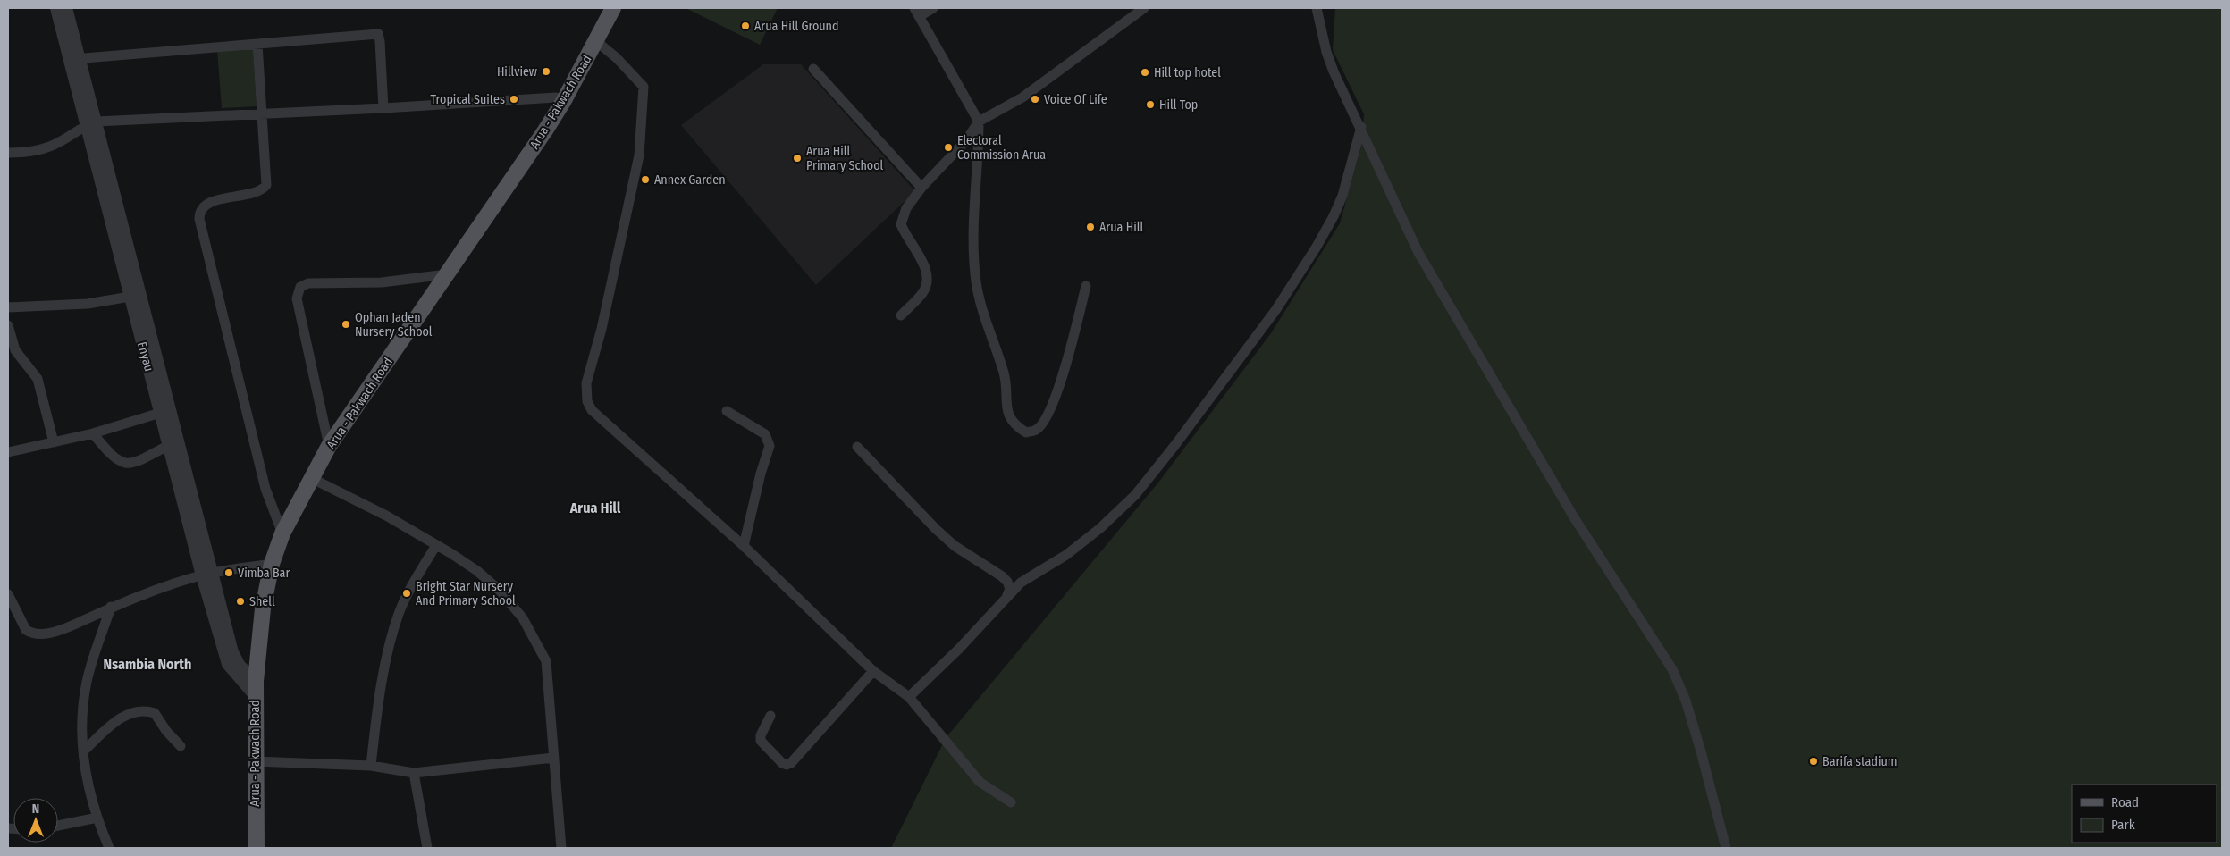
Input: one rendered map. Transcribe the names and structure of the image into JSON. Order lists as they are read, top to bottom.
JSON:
{
  "streets": {
    "main road": ["Arua - Pakwach Road"],
    "street": ["Enyau"]
  },
  "crossings": [
    ["Arua - Pakwach Road", "Enyau"]
  ],
  "districts": ["Arua Hill", "Nsambia North"],
  "places": [
    "Arua Hill Ground",
    "Hillview",
    "Hill top hotel",
    "Tropical Suites",
    "Voice Of Life",
    "Hill Top",
    "Electoral Commission Arua",
    "Arua Hill Primary School",
    "Annex Garden",
    "Arua Hill",
    "Ophan Jaden Nursery School",
    "Vimba Bar",
    "Bright Star Nursery And Primary School",
    "Shell",
    "Barifa stadium"
  ],
  "legend": ["Road", "Park"],
  "north": "top"
}
